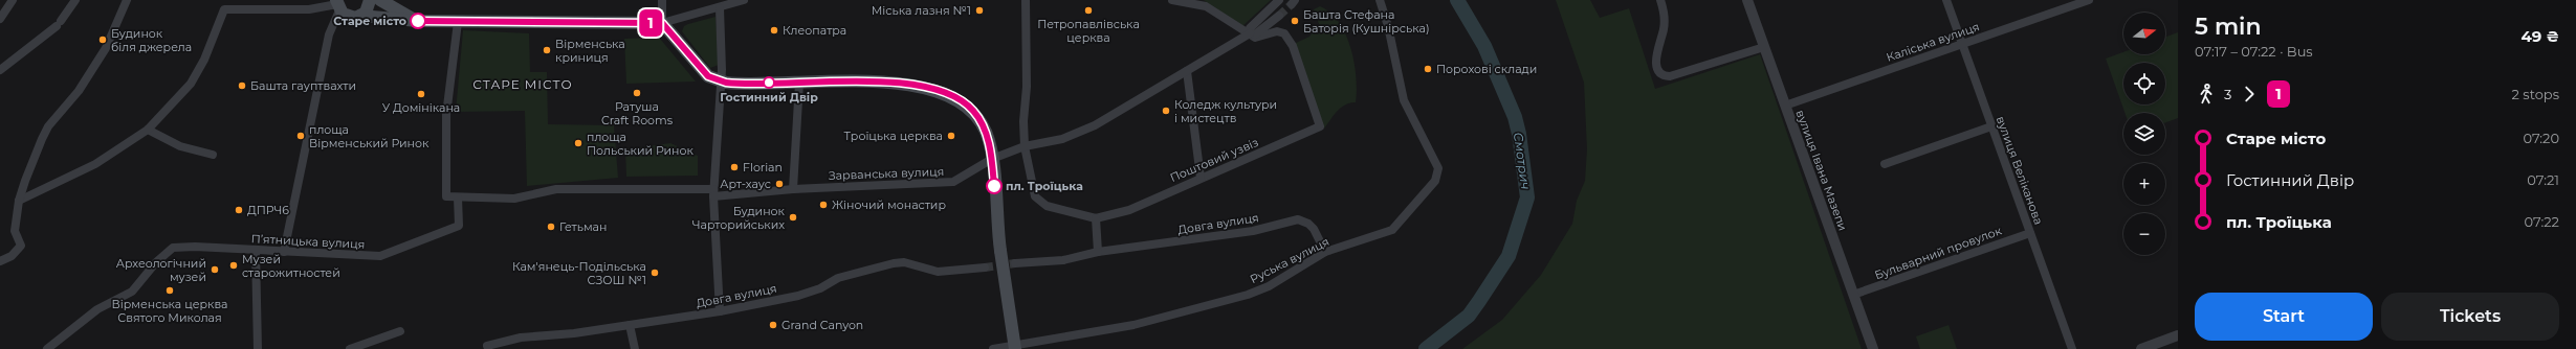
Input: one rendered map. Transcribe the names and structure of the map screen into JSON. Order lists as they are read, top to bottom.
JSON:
{
  "streets": {
    "street": [
      "Каліська вулиця",
      "Поштовий узвіз",
      "вулиця Івана Мазепи",
      "вулиця Веліканова",
      "Зарванська вулиця",
      "Довга вулиця",
      "Пʼятницька вулиця",
      "Бульварний провулок",
      "Руська вулиця"
    ]
  },
  "crossings": [
    ["Каліська вулиця", "вулиця Івана Мазепи"],
    ["Каліська вулиця", "вулиця Веліканова"],
    ["Поштовий узвіз", "Зарванська вулиця"],
    ["вулиця Івана Мазепи", "Бульварний провулок"],
    ["вулиця Веліканова", "Бульварний провулок"],
    ["Довга вулиця", "Руська вулиця"]
  ],
  "districts": ["СТАРЕ МІСТО"],
  "water": ["Смотрич"],
  "places": [
    "Міська лазня №1",
    "Петропавлівська церква",
    "Старе місто",
    "Башта Стефана Баторія (Кушнірська)",
    "Клеопатра",
    "Будинок біля джерела",
    "Вірменська криниця",
    "Порохові склади",
    "Гостинний Двір",
    "Башта гауптвахти",
    "Ратуша Craft Rooms",
    "У Домінікана",
    "Коледж культури і мистецтв",
    "площа Вірменський Ринок",
    "Троїцька церква",
    "площа Польський Ринок",
    "Florian",
    "Арт-хаус",
    "пл. Троїцька",
    "Жіночий монастир",
    "ДПРЧ6",
    "Будинок Чарторийських",
    "Гетьман",
    "Музей старожитностей",
    "Археологічний музей",
    "Кам'янець-Подільська СЗОШ №1",
    "Вірменська церква Святого Миколая",
    "Grand Canyon"
  ],
  "lines": ["bus line 1"],
  "north": "right",
  "page": {
    "on_map": "1",
    "heading": ["5 min", "07:17 – 07:22 · Bus", "49 ₴"],
    "map_buttons": ["+", "−"],
    "legs": ["3", "1", "2 stops"],
    "list": [
      {
        "name": "Старе місто",
        "value": "07:20"
      },
      {
        "name": "Гостинний Двір",
        "value": "07:21"
      },
      {
        "name": "пл. Троїцька",
        "value": "07:22"
      }
    ],
    "buttons": ["Start", "Tickets"]
  }
}
